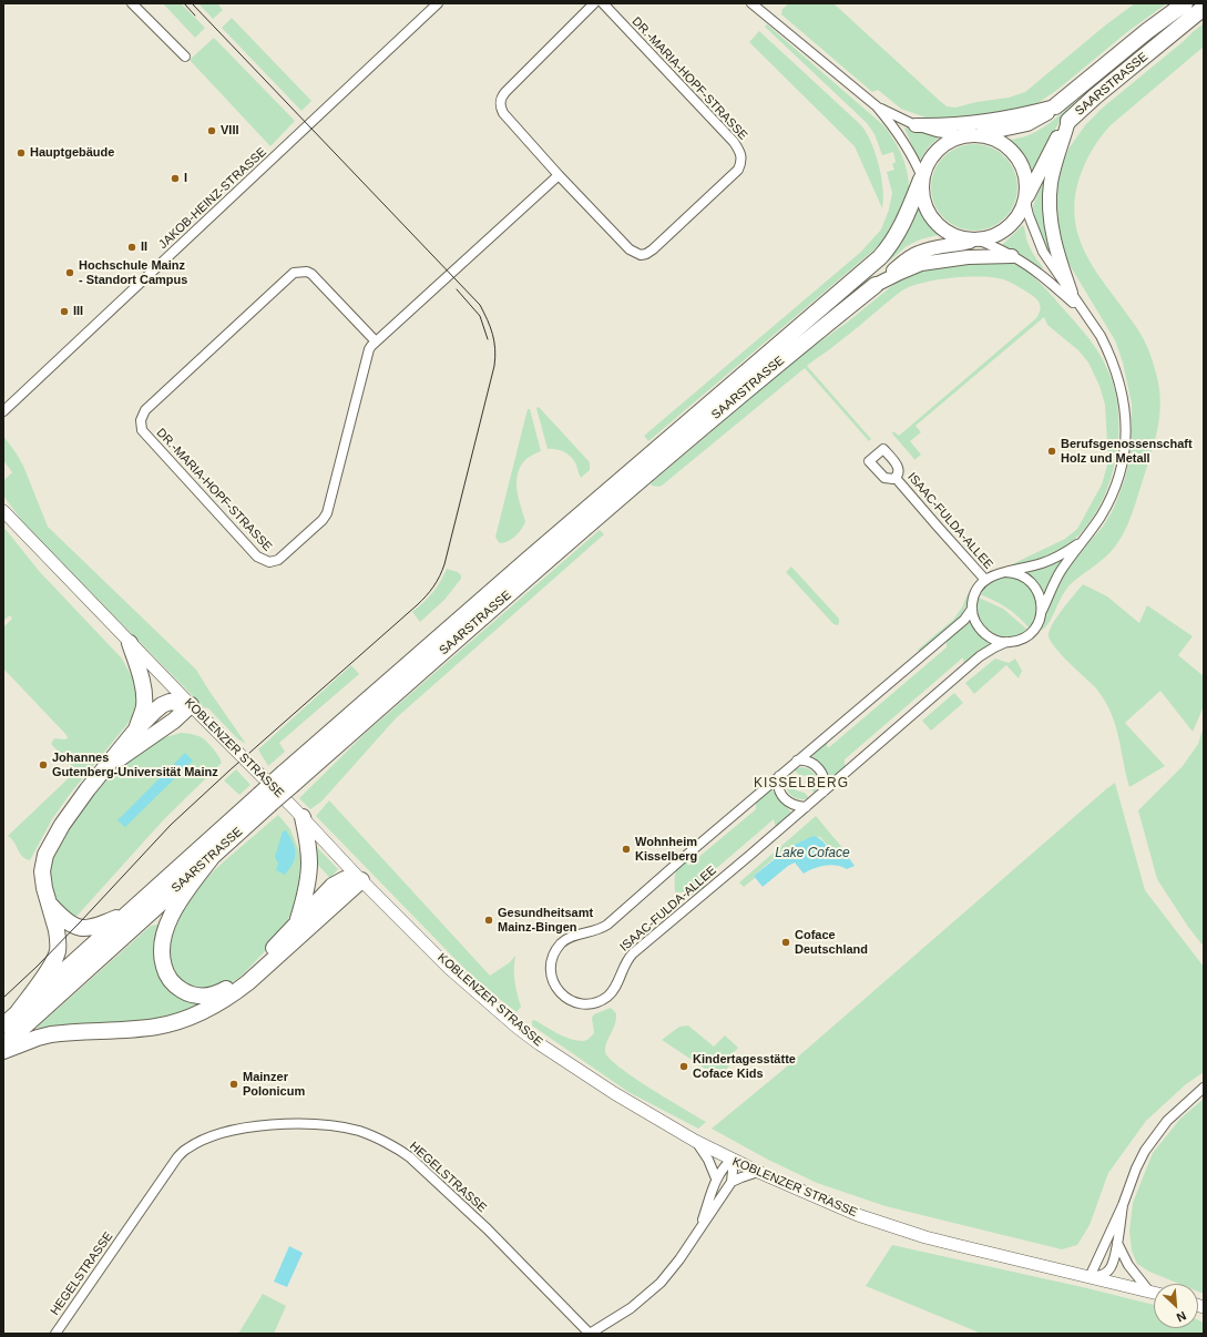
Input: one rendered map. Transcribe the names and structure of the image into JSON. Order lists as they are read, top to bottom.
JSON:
{
  "streets": {
    "highway": ["SAARSTRASSE"],
    "main road": ["KOBLENZER STRASSE"],
    "street": [
      "DR.-MARIA-HOPF-STRASSE",
      "JAKOB-HEINZ-STRASSE",
      "ISAAC-FULDA-ALLEE",
      "HEGELSTRASSE"
    ]
  },
  "crossings": [
    ["SAARSTRASSE", "ISAAC-FULDA-ALLEE"]
  ],
  "districts": ["KISSELBERG"],
  "water": ["Lake Coface"],
  "places": [
    "VIII",
    "Hauptgebäude",
    "I",
    "II",
    "Hochschule Mainz - Standort Campus",
    "III",
    "Berufsgenossenschaft Holz und Metall",
    "Johannes Gutenberg-Universität Mainz",
    "Wohnheim Kisselberg",
    "Gesundheitsamt Mainz-Bingen",
    "Coface Deutschland",
    "Kindertagesstätte Coface Kids",
    "Mainzer Polonicum"
  ],
  "north": "bottom right"
}
